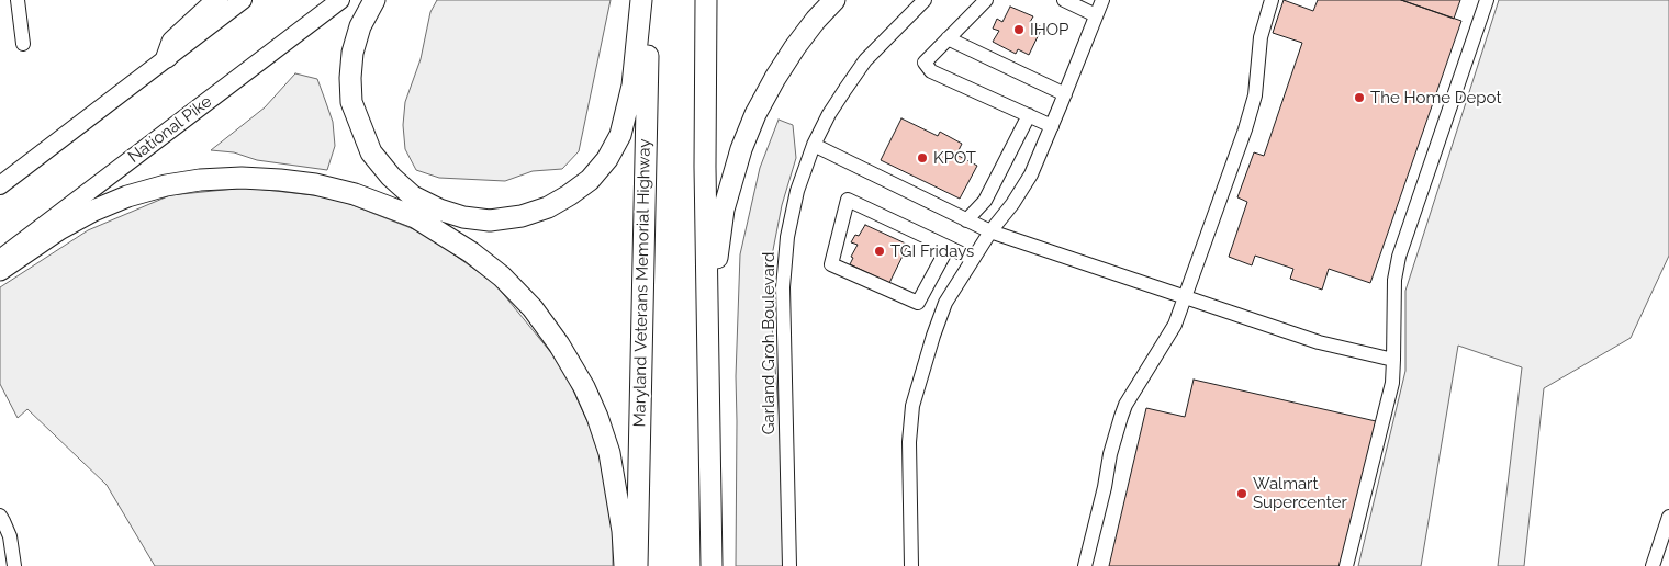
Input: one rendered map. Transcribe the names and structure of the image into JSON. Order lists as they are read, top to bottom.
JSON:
{
  "streets": {
    "highway": ["Maryland Veterans Memorial Highway"],
    "main road": ["National Pike"],
    "street": ["Garland Groh Boulevard"]
  },
  "places": [
    "IHOP",
    "The Home Depot",
    "KPOT",
    "TGI Fridays",
    "Walmart Supercenter"
  ]
}
